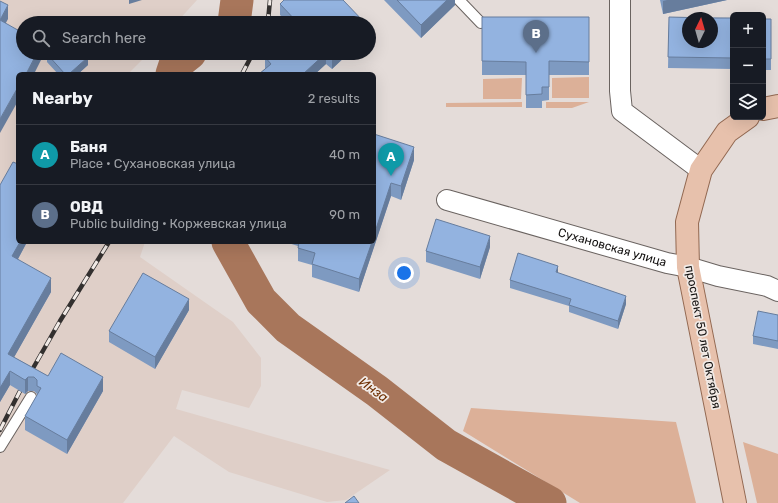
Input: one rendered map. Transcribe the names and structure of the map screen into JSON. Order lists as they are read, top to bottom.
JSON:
{
  "streets": {
    "main road": ["проспект 50 лет Октября"],
    "street": ["Сухановская улица"]
  },
  "crossings": [
    ["Сухановская улица", "проспект 50 лет Октября"]
  ],
  "water": ["Инза"],
  "north": "top",
  "page": {
    "map_buttons": ["+", "−"],
    "search": "Search here",
    "pins": ["B", "A"],
    "heading": ["Nearby", "2 results"],
    "list": [
      {
        "mark": "A",
        "name": "Баня",
        "note": "Place · Сухановская улица",
        "value": "40 m"
      },
      {
        "mark": "B",
        "name": "ОВД",
        "note": "Public building · Коржевская улица",
        "value": "90 m"
      }
    ]
  }
}
